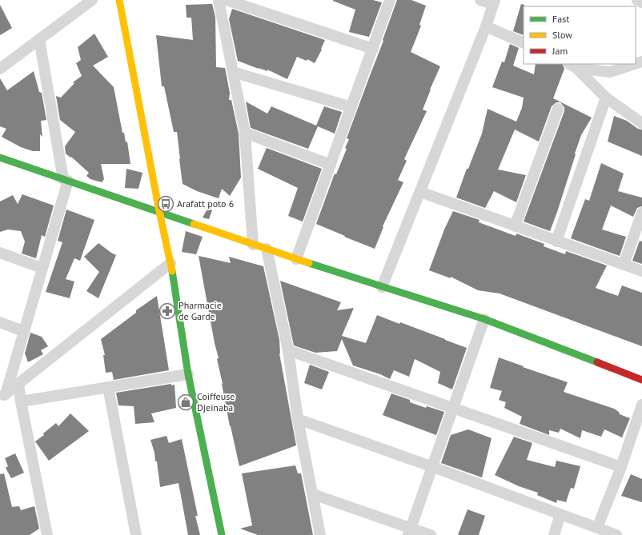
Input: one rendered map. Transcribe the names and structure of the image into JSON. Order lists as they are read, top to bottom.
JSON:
{
  "places": {
    "bus stop": ["Arafatt poto 6"],
    "pharmacy": ["Pharmacie de Garde"],
    "shop": ["Coiffeuse Djeinaba"]
  },
  "legend": ["Fast", "Slow", "Jam"]
}
